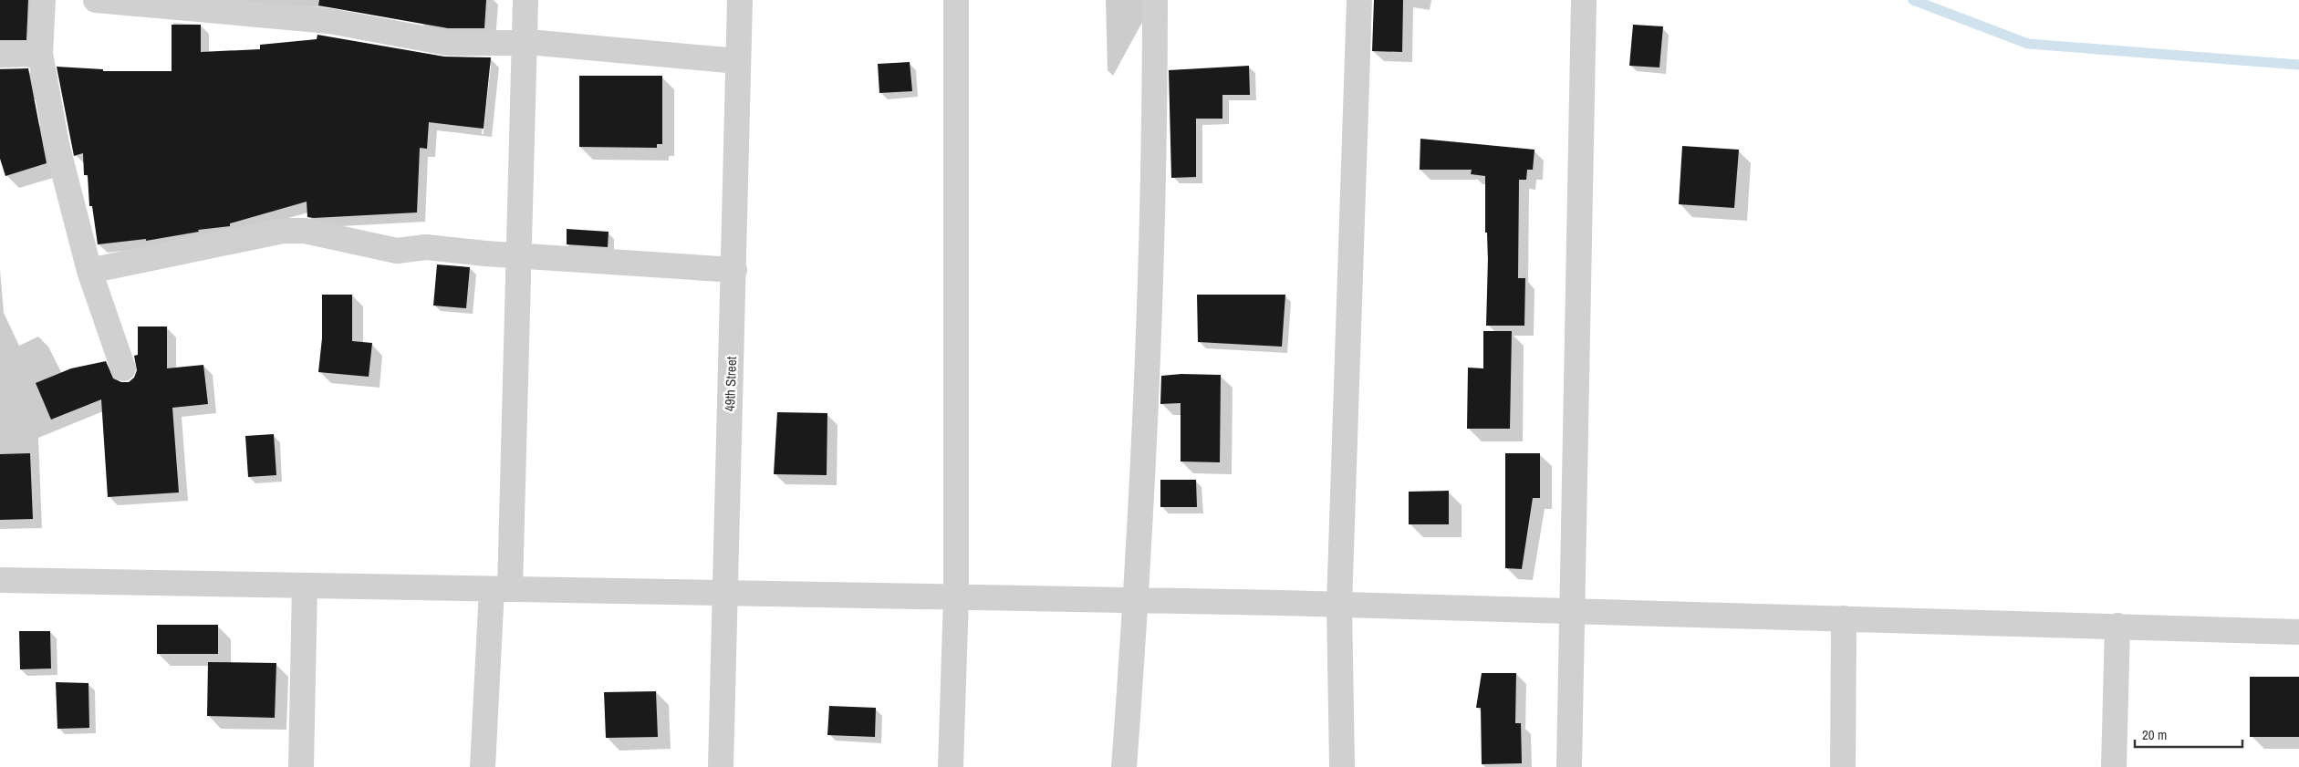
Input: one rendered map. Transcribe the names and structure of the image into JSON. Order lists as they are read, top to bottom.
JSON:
{
  "streets": {
    "street": ["49th Street"]
  },
  "scale_bar": "20 m"
}
